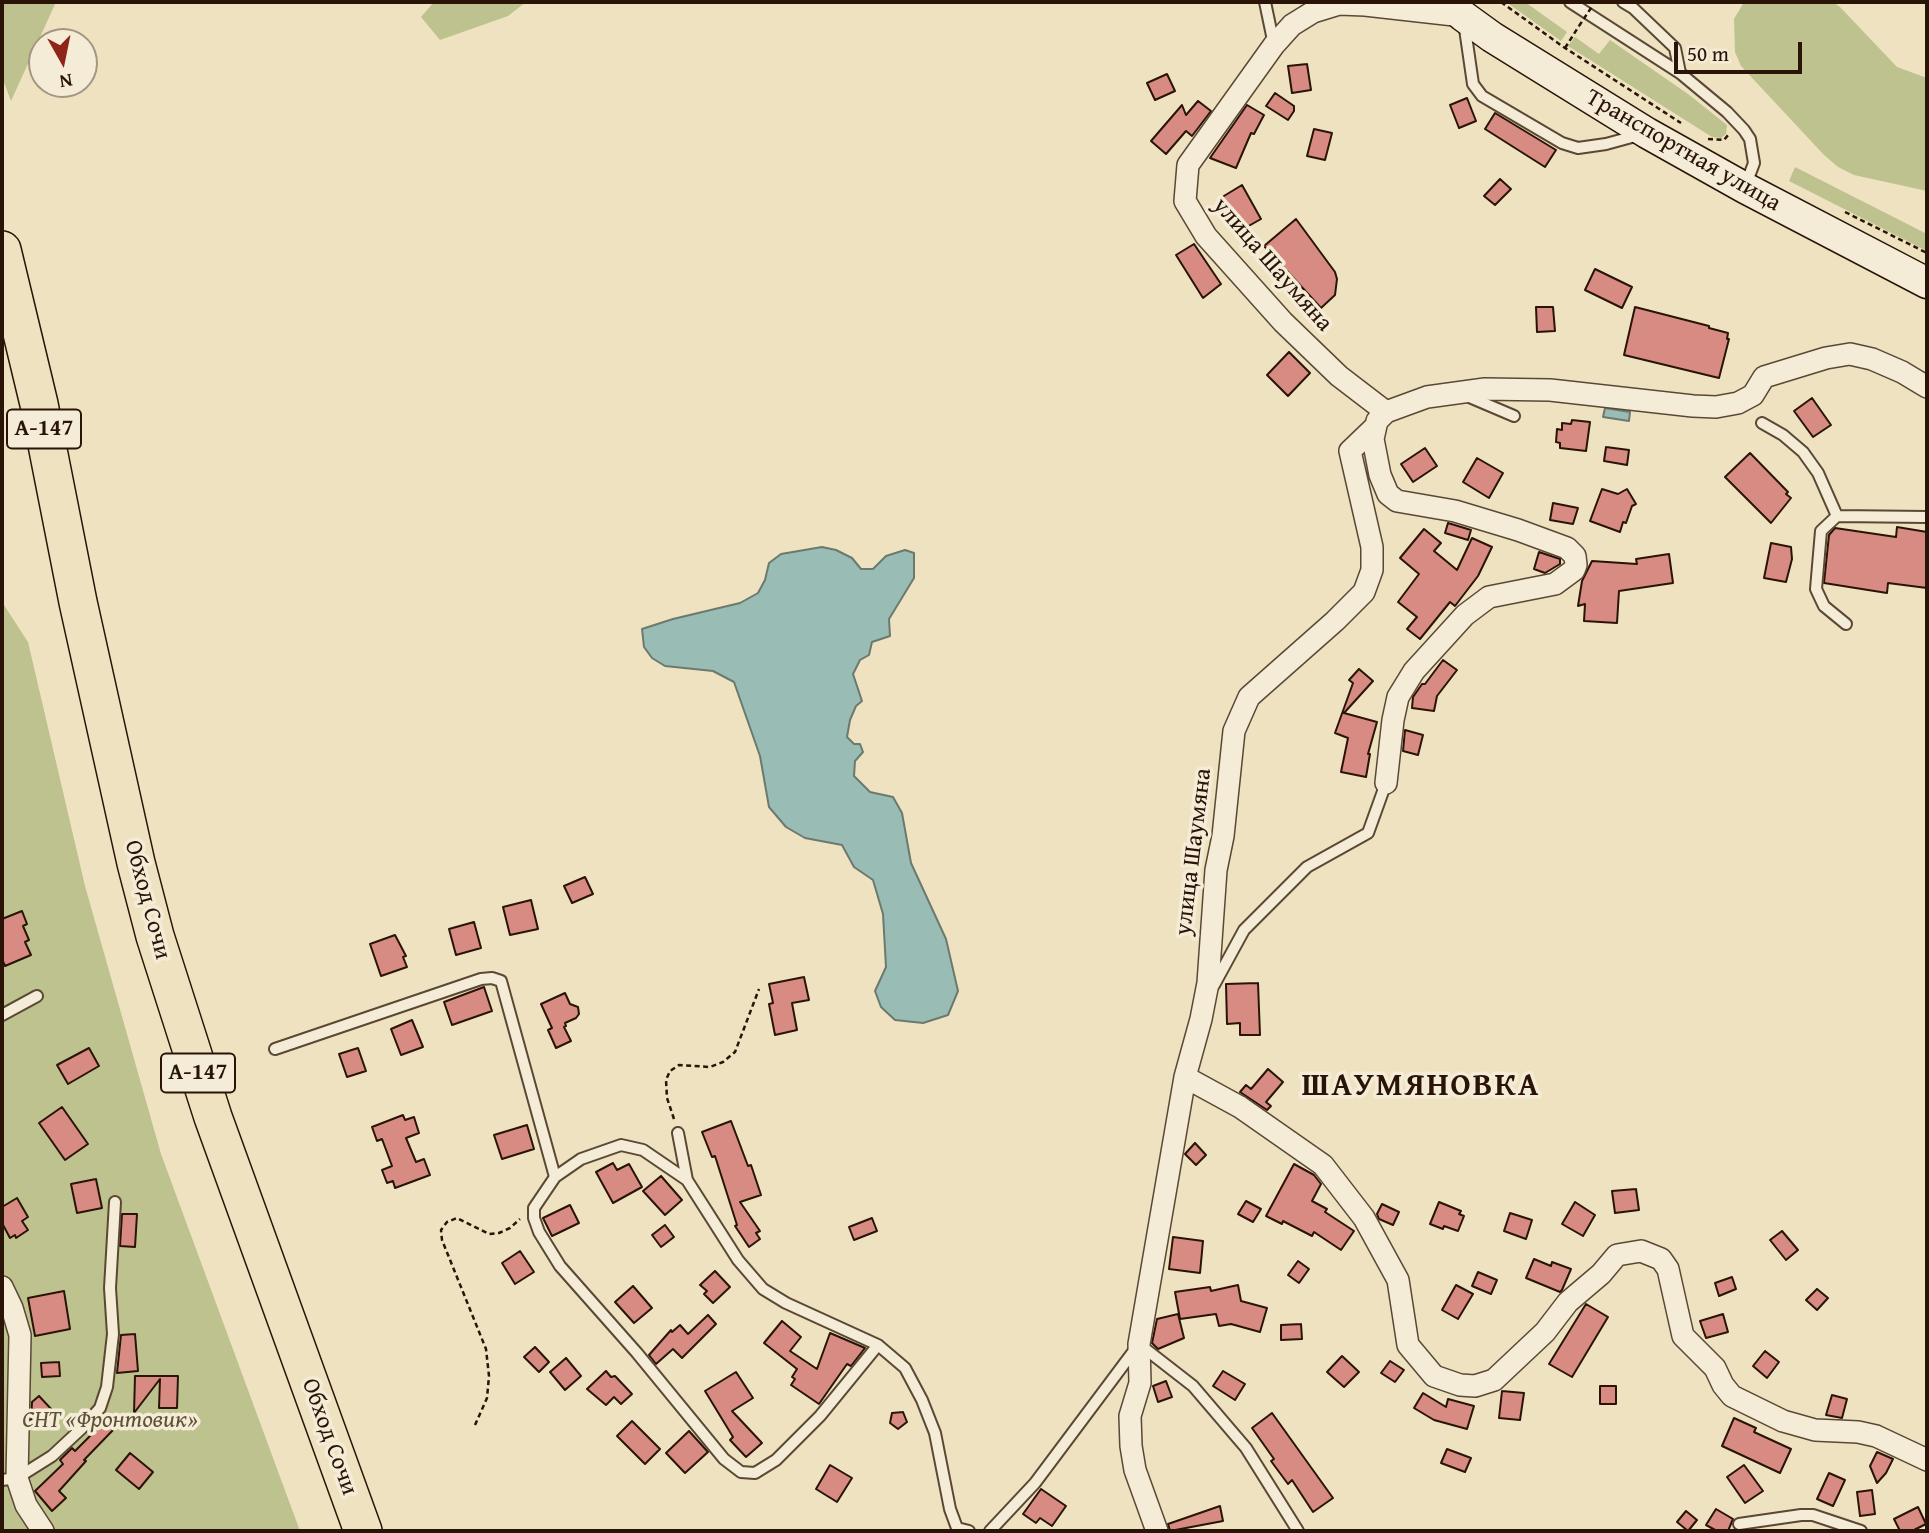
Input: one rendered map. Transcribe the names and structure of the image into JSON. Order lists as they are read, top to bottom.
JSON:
{
  "streets": {
    "highway": ["А-147", "Обход Сочи"],
    "main road": ["Транспортная улица"],
    "street": ["улица Шаумяна"]
  },
  "crossings": [
    ["Транспортная улица", "улица Шаумяна"]
  ],
  "districts": ["ШАУМЯНОВКА"],
  "parks": ["СНТ «Фронтовик»"],
  "scale_bar": "50 m",
  "north": "bottom"
}
